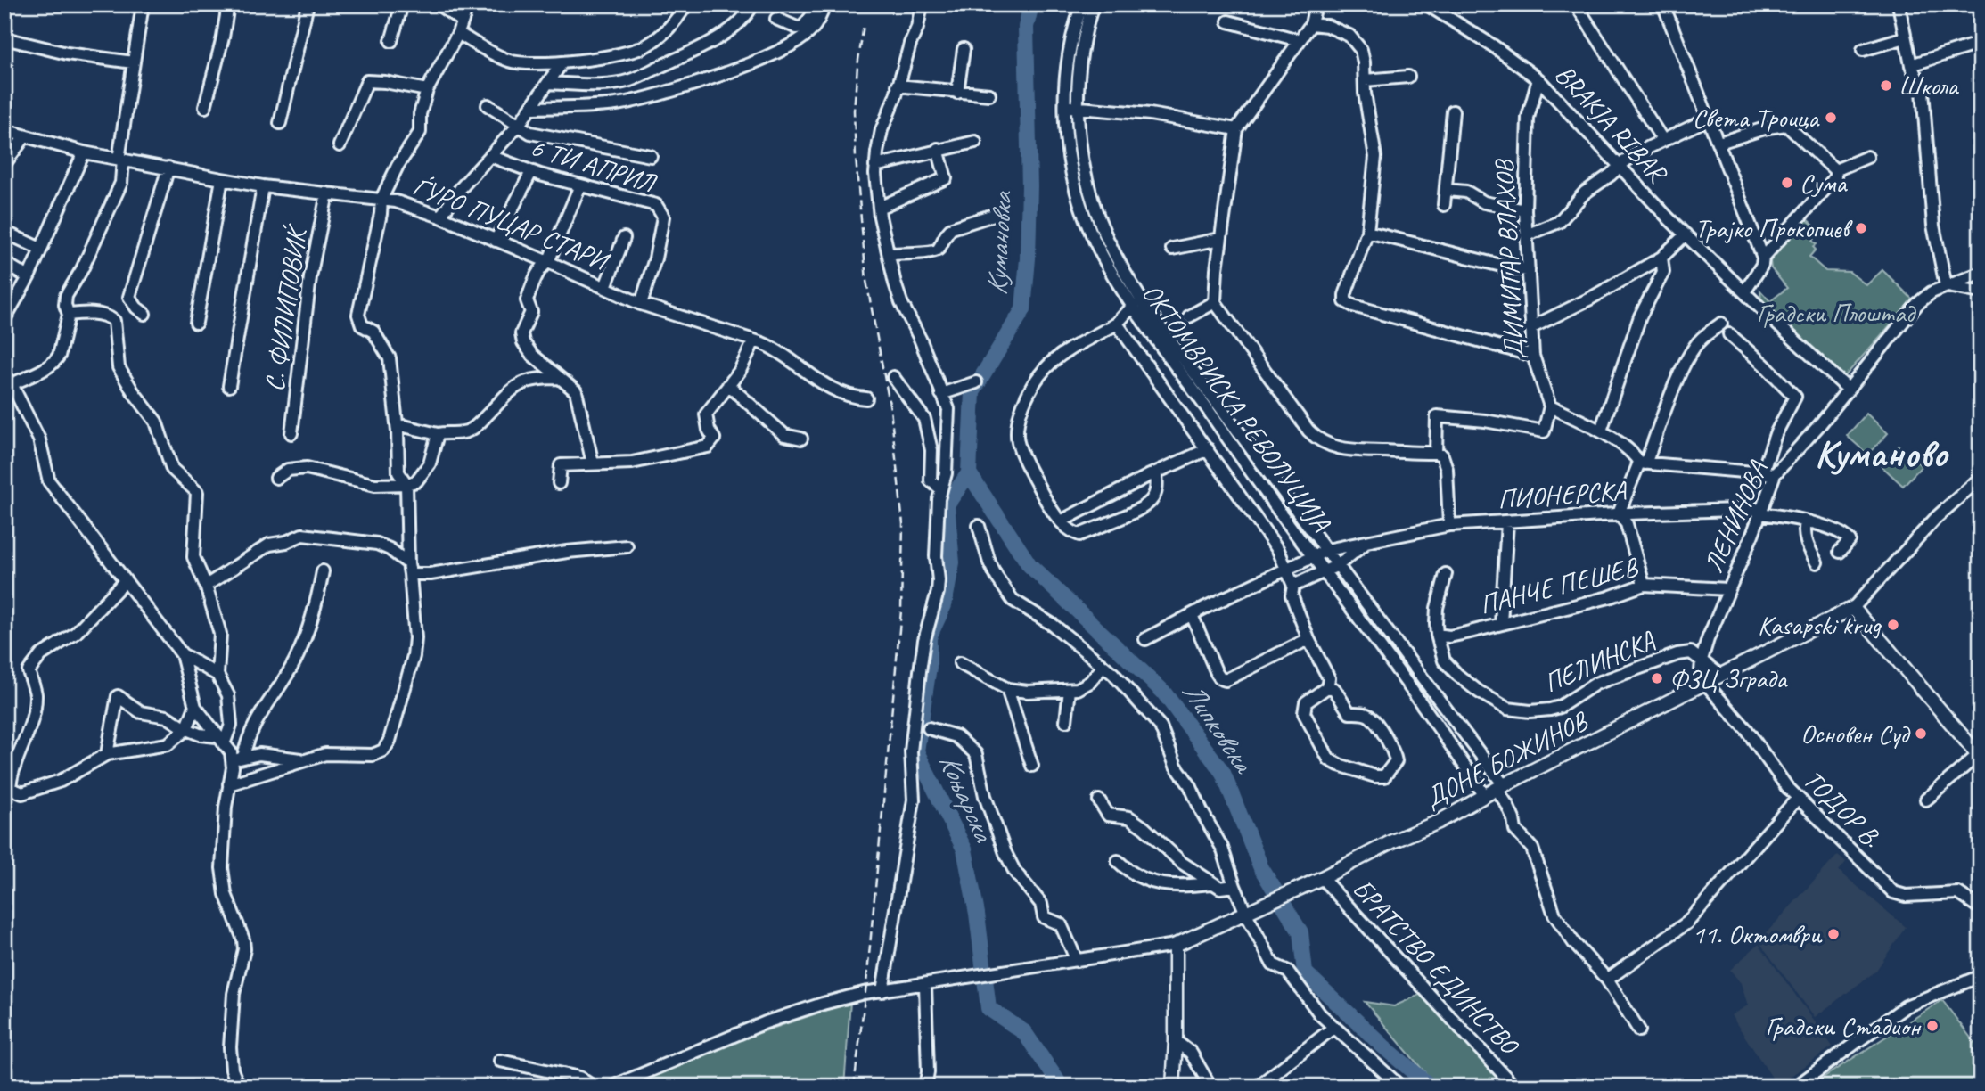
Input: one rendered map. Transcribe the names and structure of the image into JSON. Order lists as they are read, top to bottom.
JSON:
{
  "streets": {
    "main road": ["ДОНЕ БОЖИНОВ"],
    "street": [
      "BRAKJA RIBAR",
      "6 ТИ АПРИЛ",
      "ЃУРО ПУЦАР СТАРИ",
      "ДИМИТАР ВЛАХОВ",
      "С. ФИЛИПОВИЌ",
      "ОКТОМВРИСКА РЕВОЛУЦИЈА",
      "ПИОНЕРСКА",
      "ЛЕНИНОВА",
      "ПАНЧЕ ПЕШЕВ",
      "ПЕЛИНСКА",
      "ТОДОР В.",
      "БРАТСТВО ЕДИНСТВО"
    ]
  },
  "crossings": [
    ["BRAKJA RIBAR", "ДИМИТАР ВЛАХОВ"],
    ["BRAKJA RIBAR", "ЛЕНИНОВА"],
    ["6 ТИ АПРИЛ", "ЃУРО ПУЦАР СТАРИ"],
    ["ЃУРО ПУЦАР СТАРИ", "С. ФИЛИПОВИЌ"],
    ["ОКТОМВРИСКА РЕВОЛУЦИЈА", "ПИОНЕРСКА"],
    ["ОКТОМВРИСКА РЕВОЛУЦИЈА", "ДОНЕ БОЖИНОВ"],
    ["ПИОНЕРСКА", "ЛЕНИНОВА"],
    ["ЛЕНИНОВА", "ПАНЧЕ ПЕШЕВ"],
    ["ЛЕНИНОВА", "ПЕЛИНСКА"],
    ["ЛЕНИНОВА", "ДОНЕ БОЖИНОВ"],
    ["ЛЕНИНОВА", "ТОДОР В."],
    ["ПАНЧЕ ПЕШЕВ", "ПЕЛИНСКА"],
    ["ДОНЕ БОЖИНОВ", "ТОДОР В."],
    ["ДОНЕ БОЖИНОВ", "БРАТСТВО ЕДИНСТВО"]
  ],
  "districts": ["Куманово"],
  "water": ["Кумановка", "Липковска", "Коњарска"],
  "parks": ["Градски Плоштад"],
  "places": [
    "Школа",
    "Света Троица",
    "Сума",
    "Трајко Прокопиев",
    "Kasapski krug",
    "ФЗЦ Зграда",
    "Основен Суд",
    "11. Октомври",
    "Градски Стадион"
  ]
}
